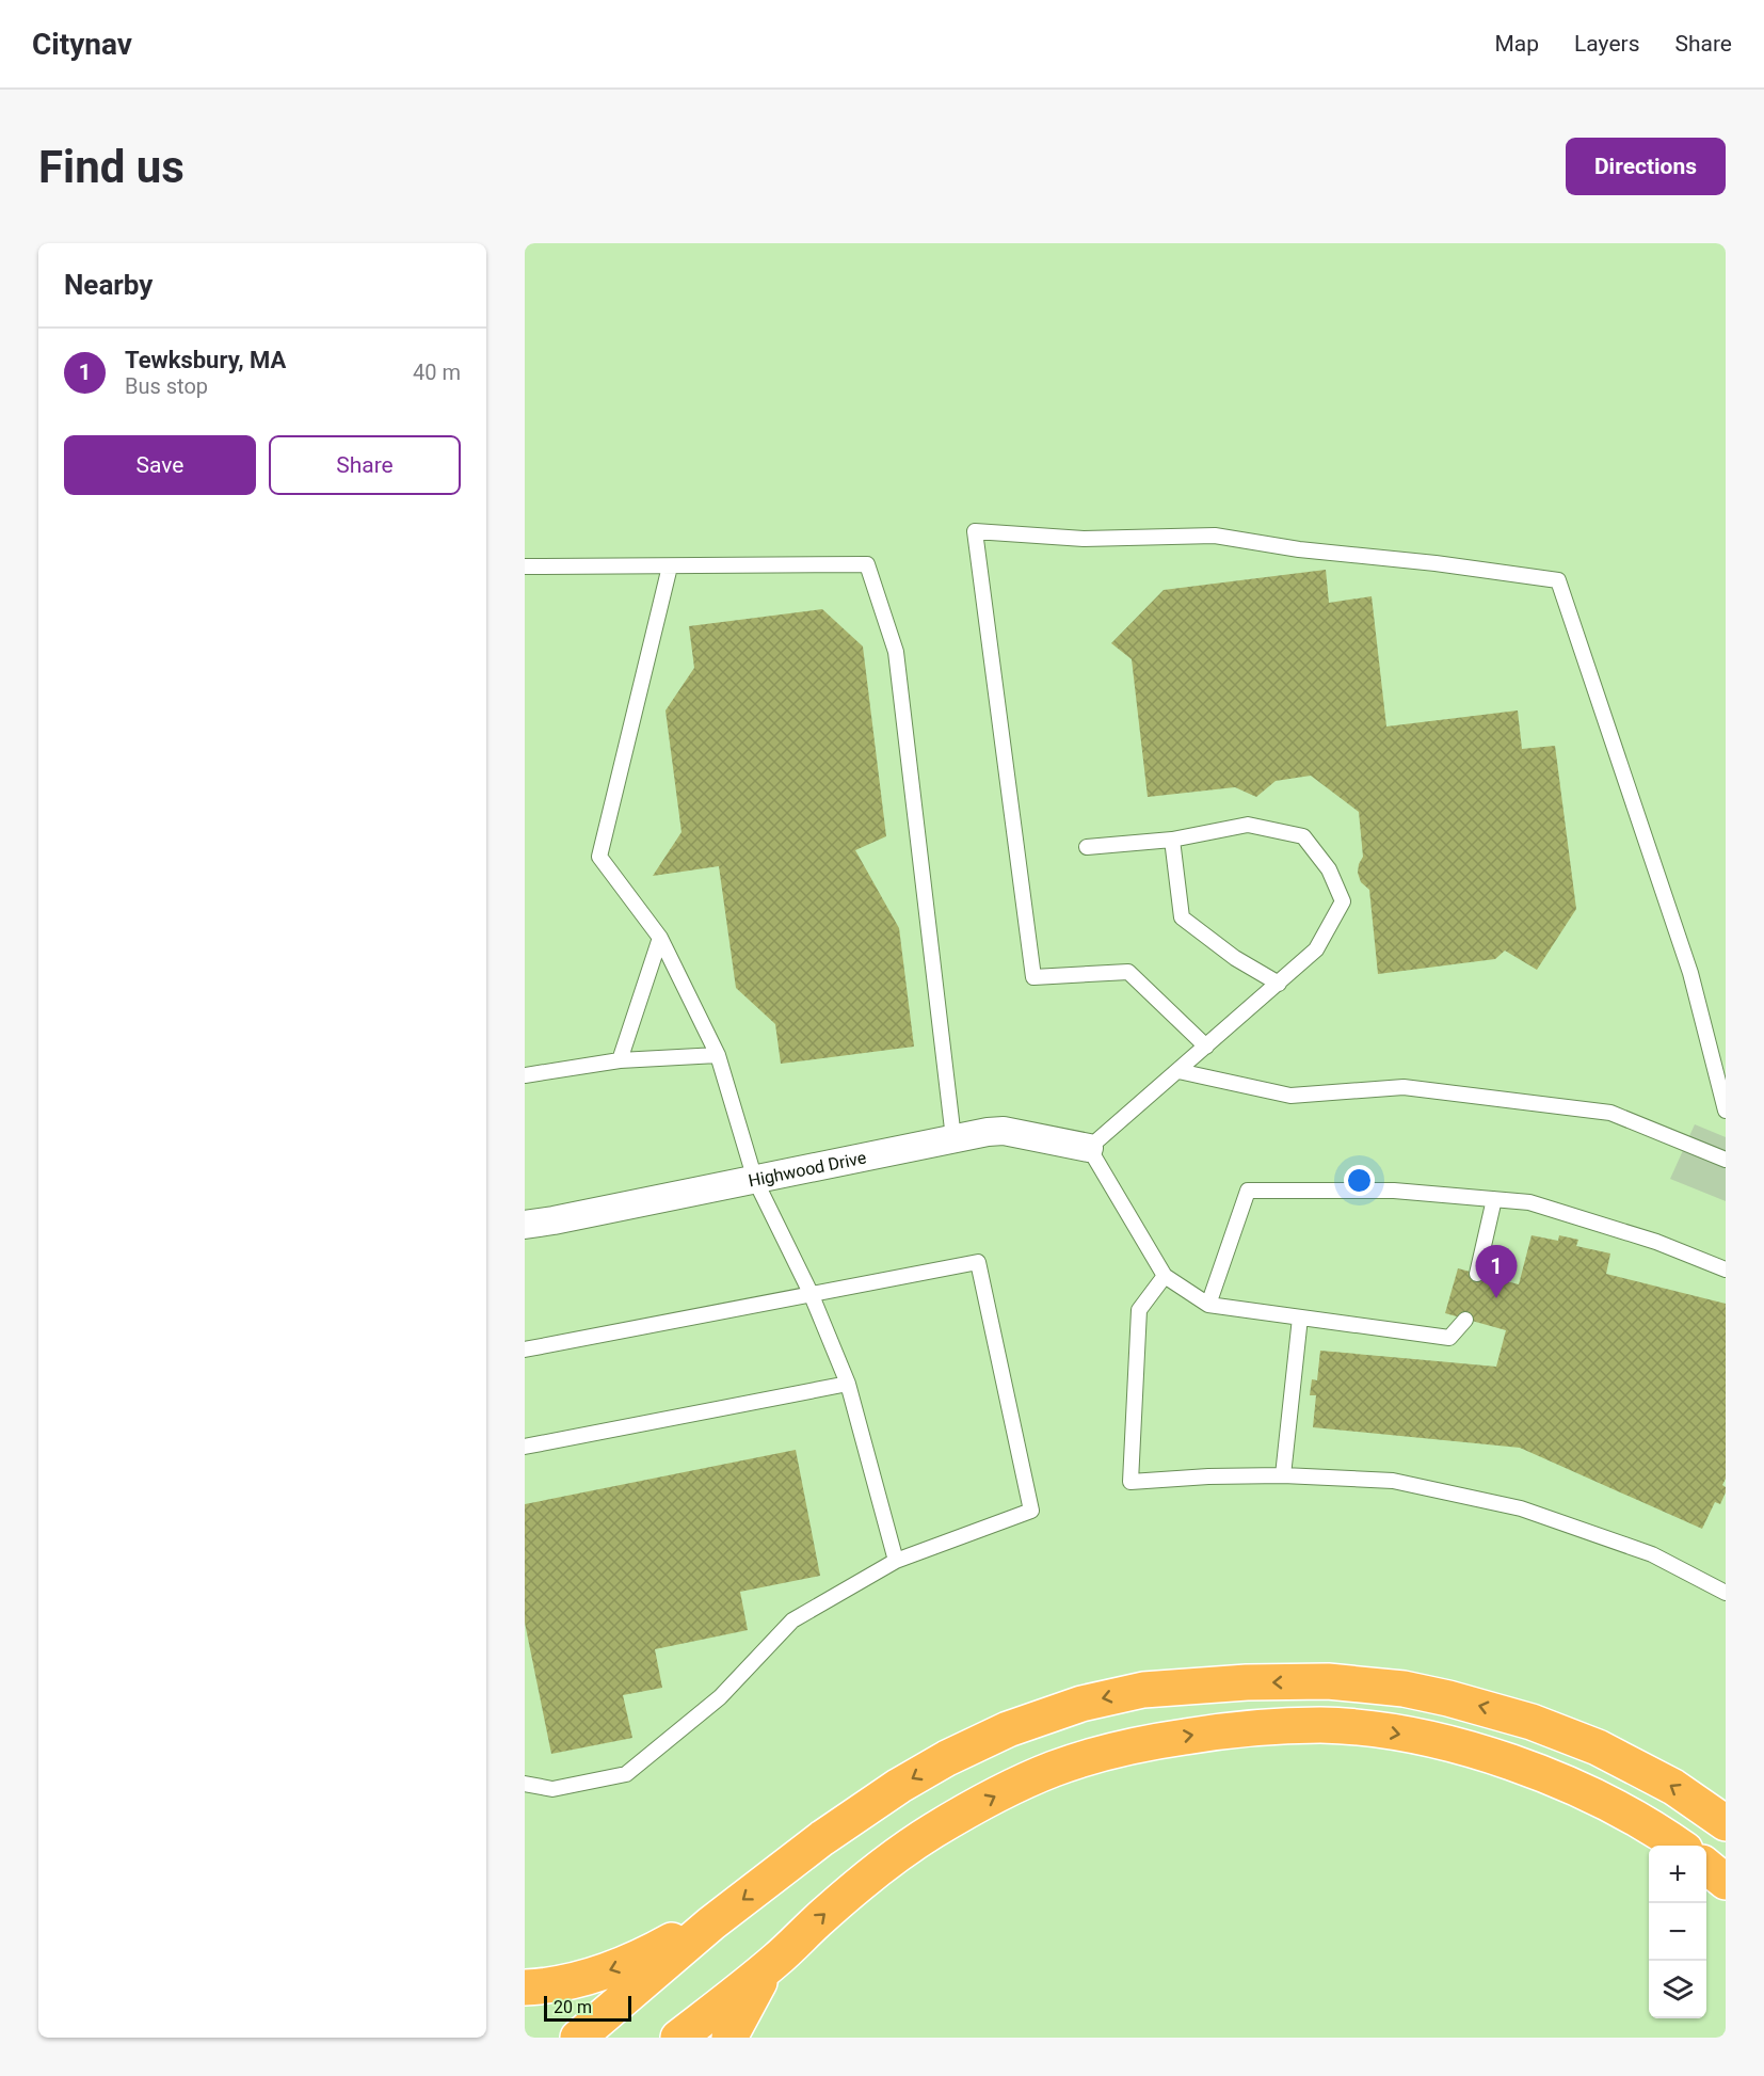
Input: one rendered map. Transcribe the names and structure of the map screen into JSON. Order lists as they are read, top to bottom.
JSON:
{
  "streets": {
    "street": ["Highwood Drive"]
  },
  "scale_bar": "20 m",
  "page": {
    "header": "Citynav",
    "nav": ["Map", "Layers", "Share"],
    "buttons": [
      "Directions",
      ["Save", "Share"]
    ],
    "title": "Find us",
    "heading": "Nearby",
    "list": [
      {
        "mark": "1",
        "name": "Tewksbury, MA",
        "note": "Bus stop",
        "value": "40 m"
      }
    ],
    "pins": "1",
    "map_buttons": ["+", "−"],
    "scale": "20 m"
  }
}
